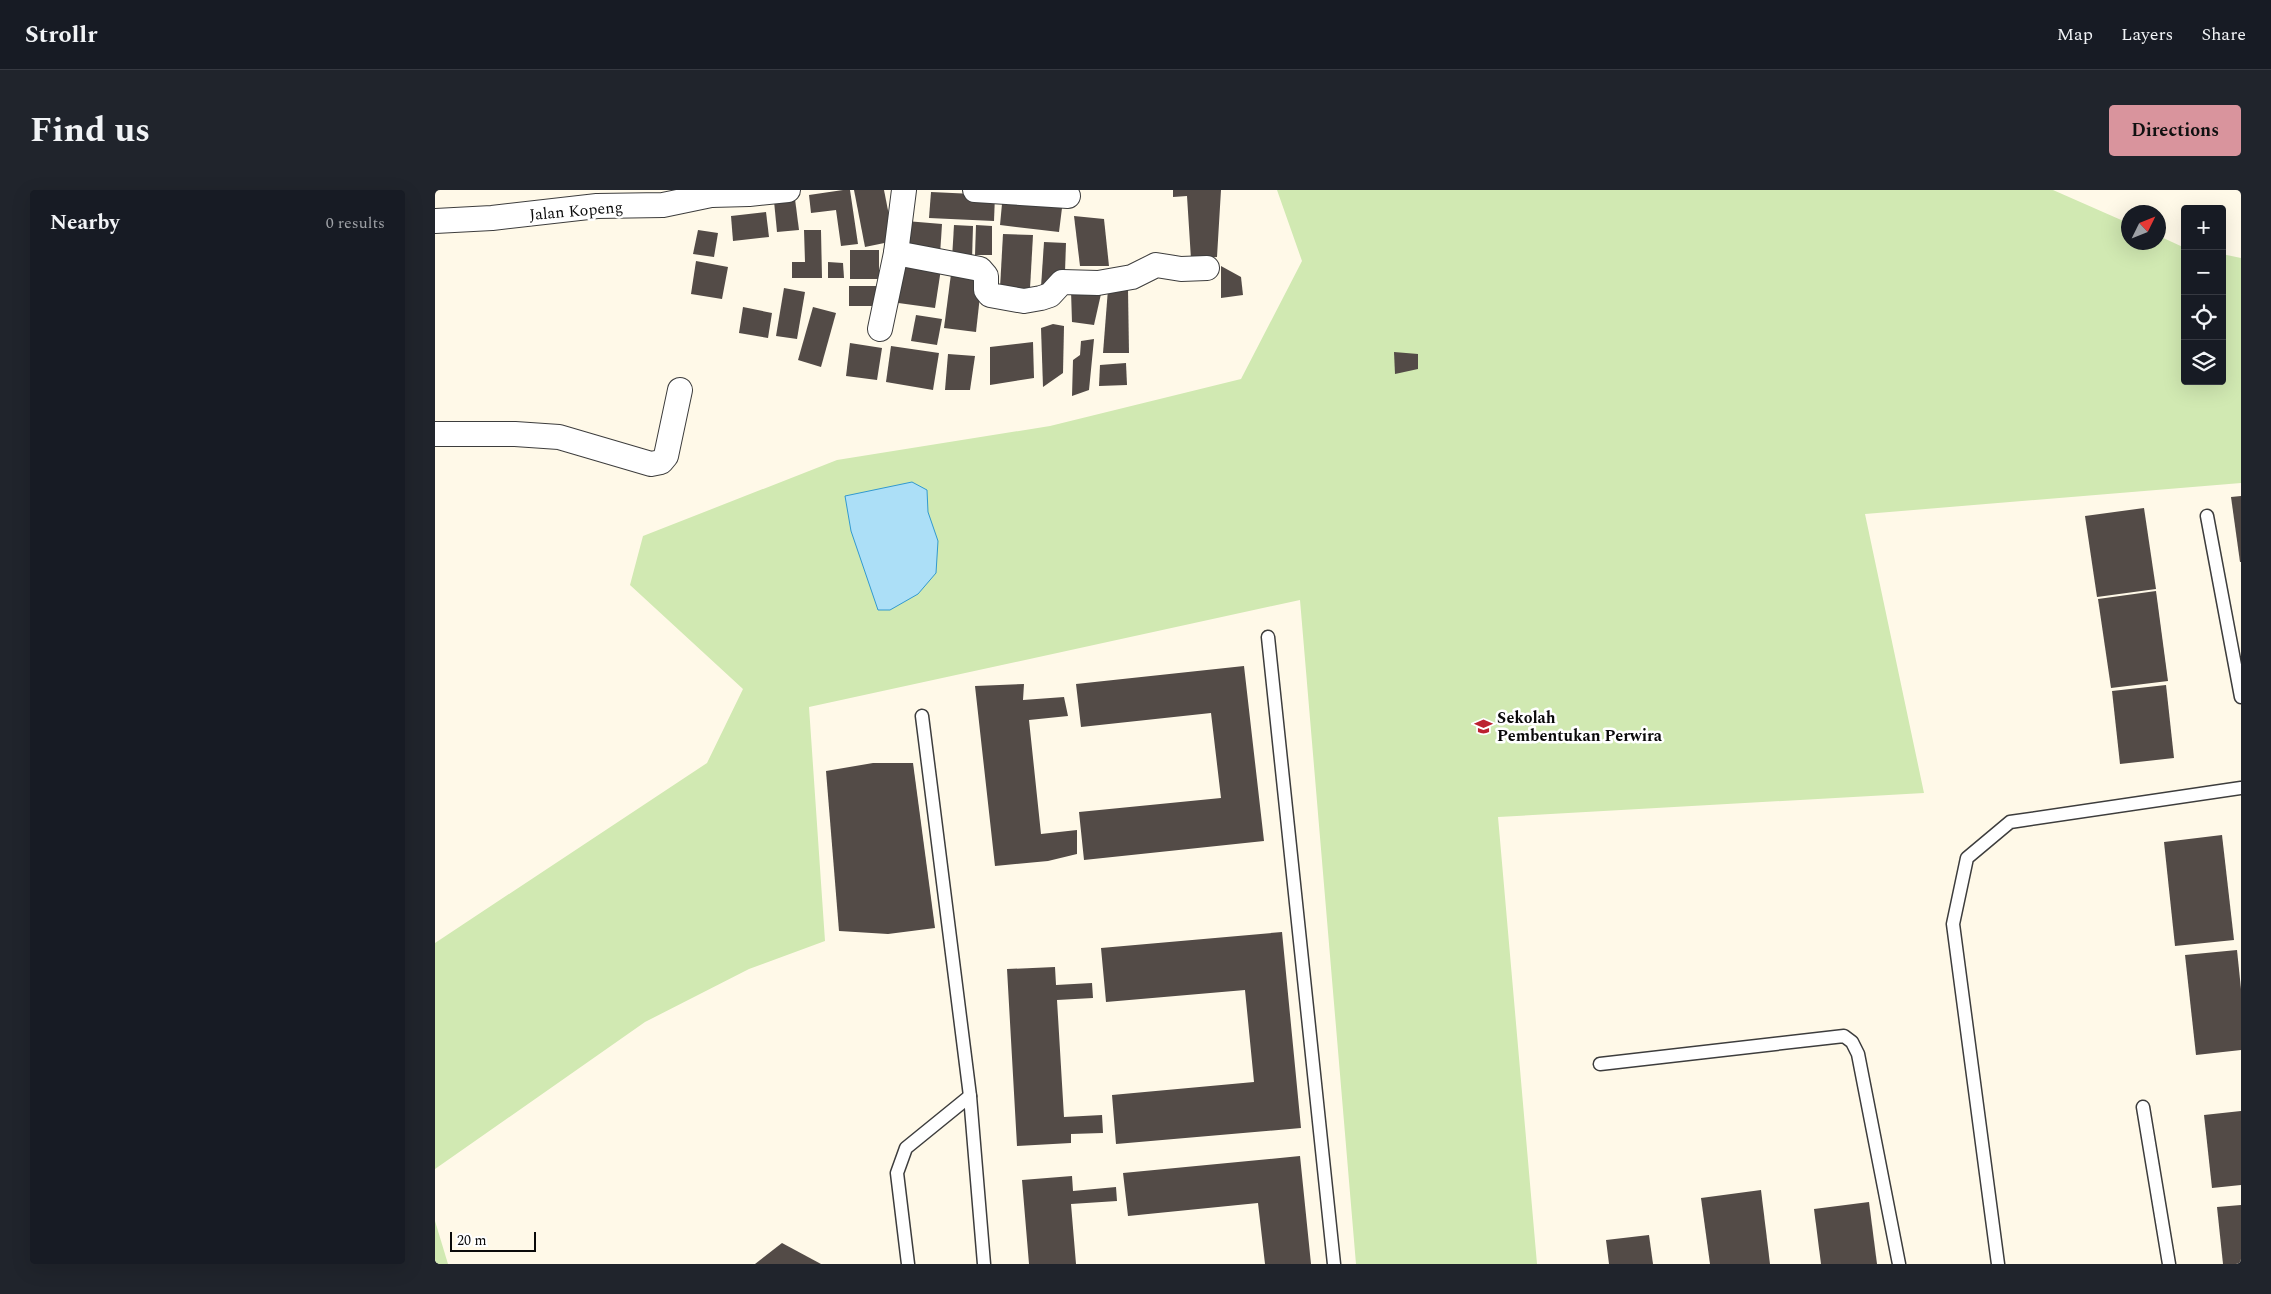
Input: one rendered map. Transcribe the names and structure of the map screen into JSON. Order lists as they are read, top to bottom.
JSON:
{
  "streets": {
    "street": ["Jalan Kopeng"]
  },
  "places": {
    "school or university": ["Sekolah Pembentukan Perwira"]
  },
  "scale_bar": "20 m",
  "north": "top right",
  "page": {
    "header": "Strollr",
    "nav": ["Map", "Layers", "Share"],
    "title": "Find us",
    "buttons": "Directions",
    "heading": ["Nearby", "0 results"],
    "map_buttons": ["+", "−"],
    "scale": "20 m"
  }
}
